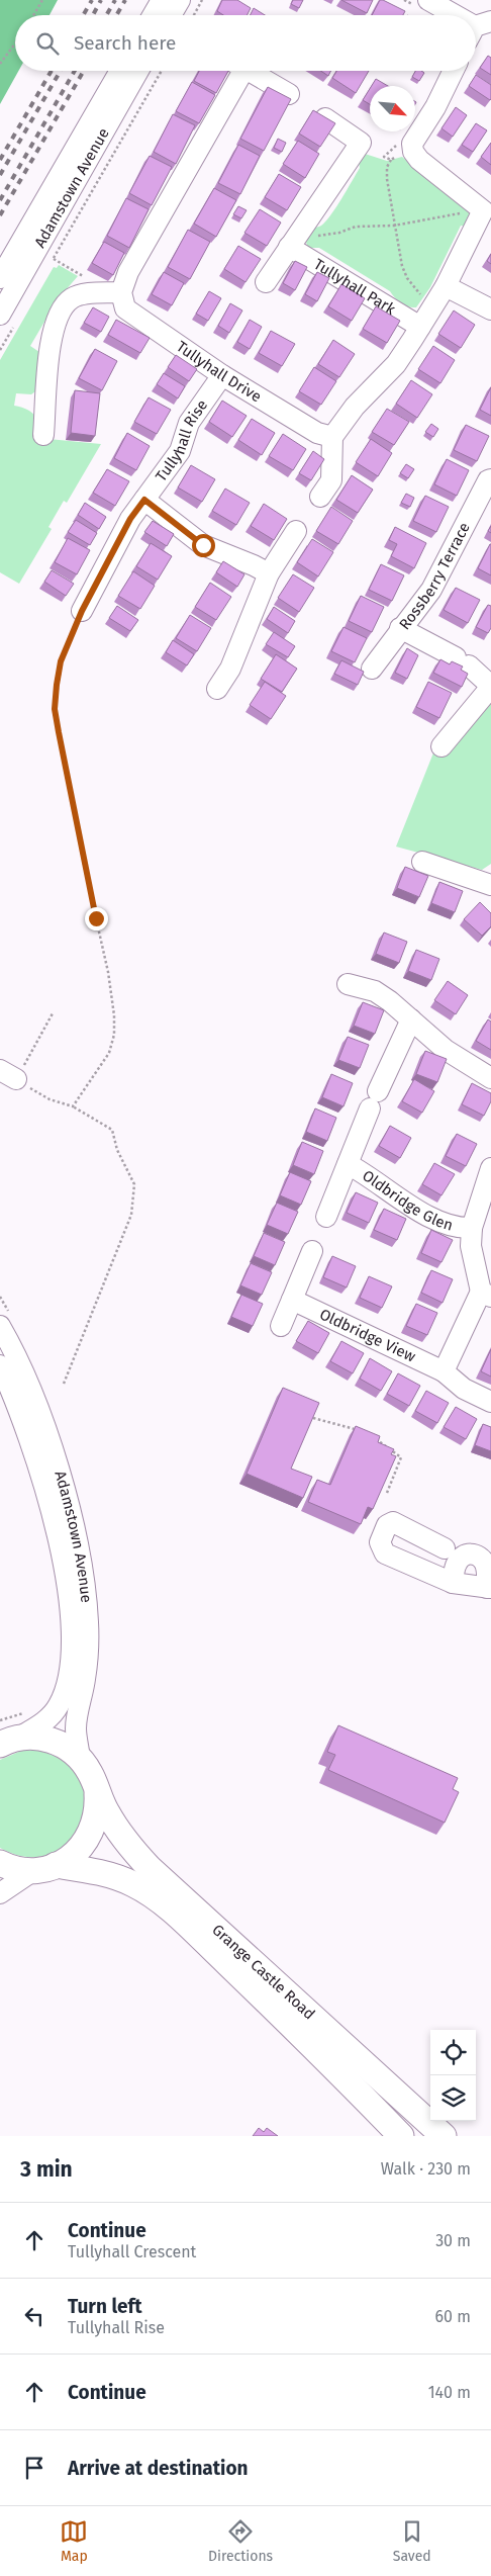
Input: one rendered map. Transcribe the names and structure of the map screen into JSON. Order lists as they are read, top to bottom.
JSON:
{
  "streets": {
    "main road": ["Grange Castle Road"],
    "street": [
      "Adamstown Avenue",
      "Tullyhall Park",
      "Tullyhall Drive",
      "Tullyhall Rise",
      "Rossberry Terrace",
      "Oldbridge Glen",
      "Oldbridge View"
    ]
  },
  "crossings": [
    ["Adamstown Avenue", "Grange Castle Road"],
    ["Tullyhall Drive", "Tullyhall Rise"]
  ],
  "north": "bottom right",
  "page": {
    "search": "Search here",
    "heading": ["3 min", "Walk · 230 m"],
    "list": [
      ["Continue", "Tullyhall Crescent", "30 m"],
      ["Turn left", "Tullyhall Rise", "60 m"],
      ["Continue", "140 m"],
      "Arrive at destination"
    ],
    "nav": ["Map", "Directions", "Saved"]
  }
}
